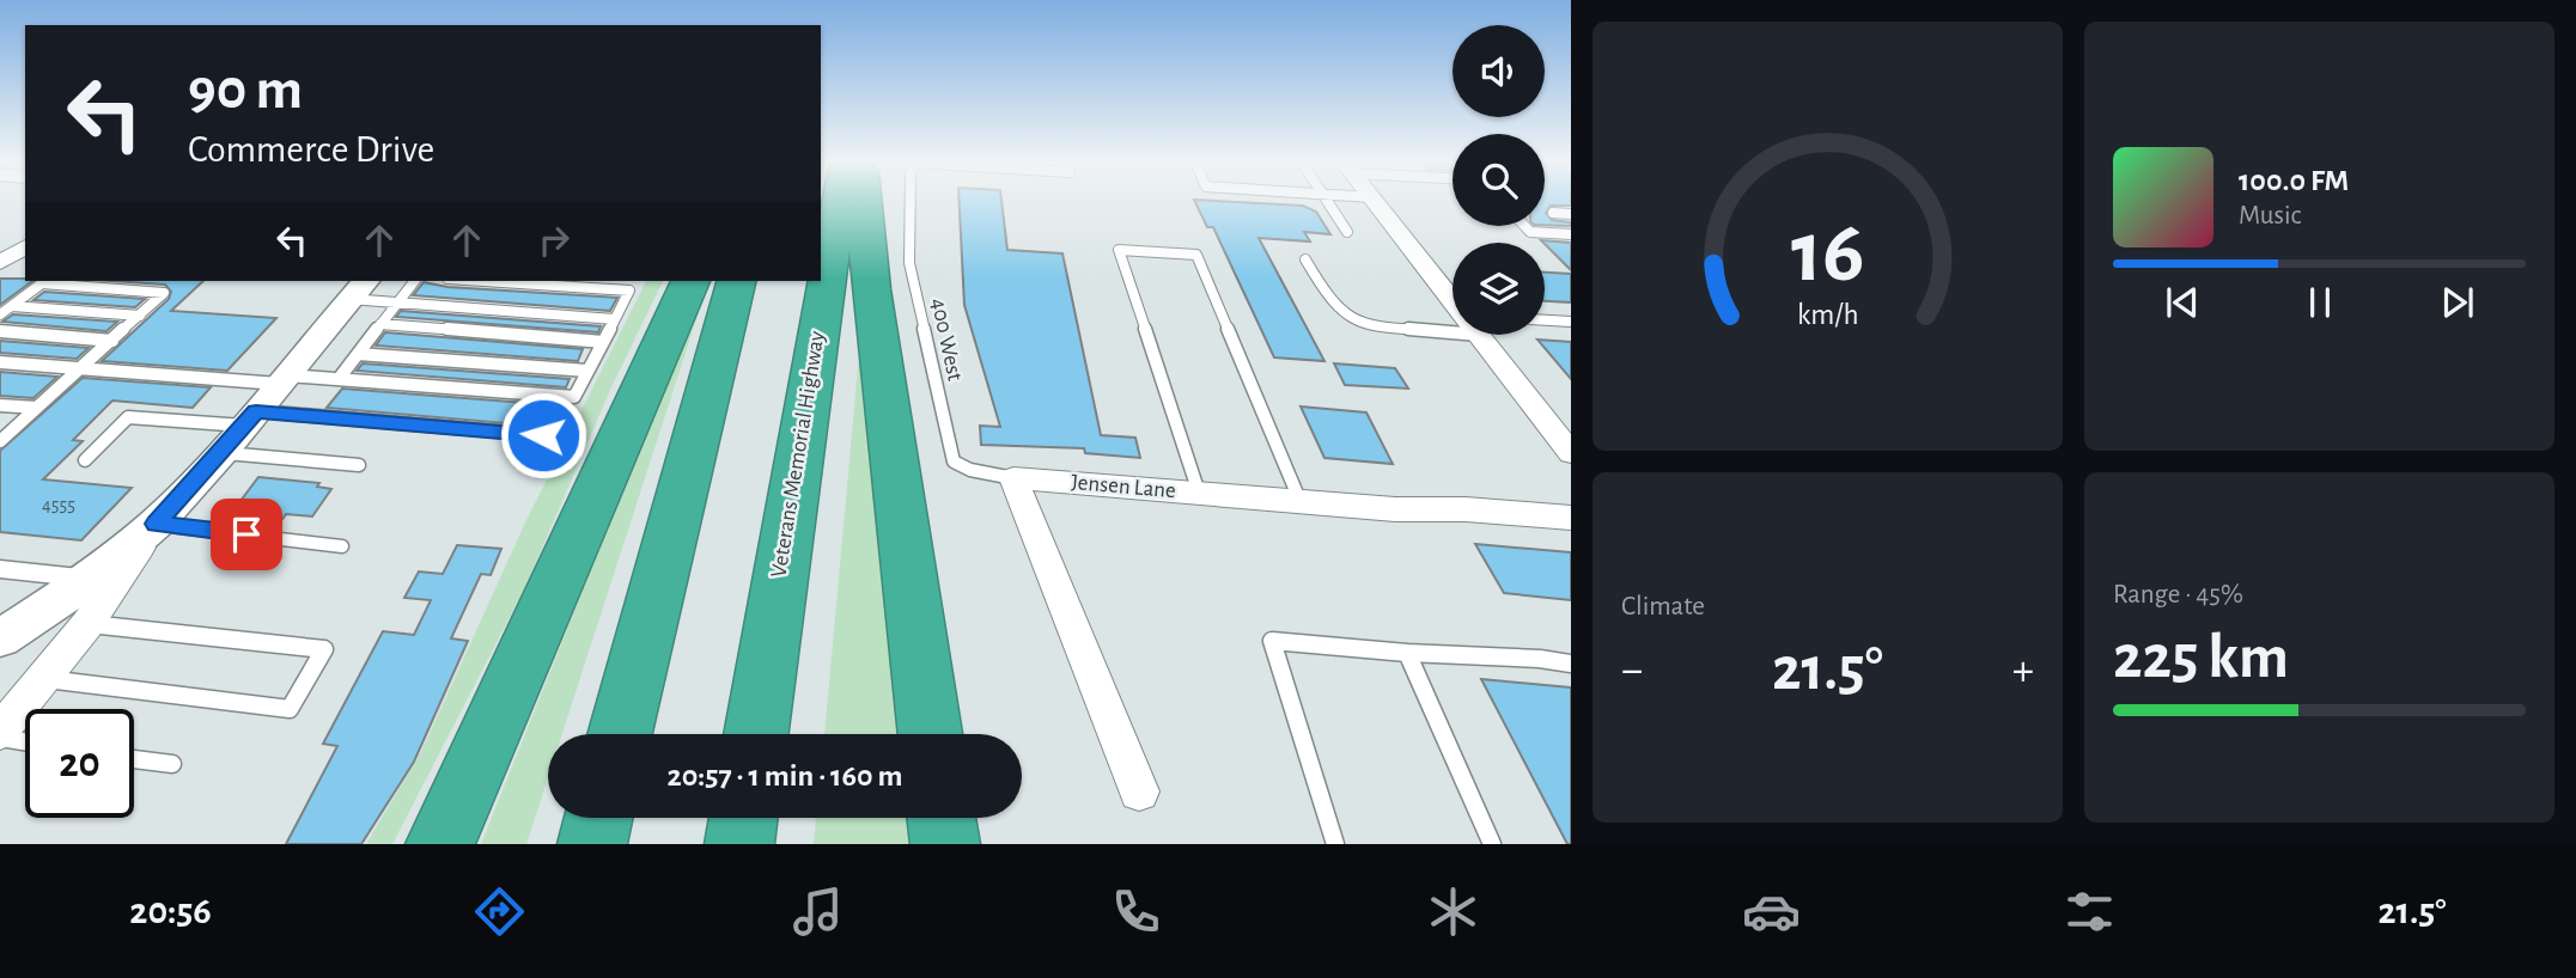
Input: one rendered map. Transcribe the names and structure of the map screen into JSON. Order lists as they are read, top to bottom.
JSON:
{
  "streets": {
    "highway": ["Veterans Memorial Highway"],
    "street": ["Jensen Lane"],
    "lane": ["400 West"]
  },
  "crossings": [
    ["400 West", "Jensen Lane"]
  ],
  "house_numbers": ["4555"],
  "page": {
    "turn": ["90 m", "Commerce Drive"],
    "song": ["100.0 FM", "Music"],
    "tile": [
      "Climate",
      ["Range · 45%", "225 km"]
    ],
    "heat": ["−", "21.5°", "+"],
    "limit": "20",
    "trip": "20:57 · 1 min · 160 m",
    "tabs": ["20:56", "21.5°"],
    "gauge": ["16", "km/h"]
  }
}
